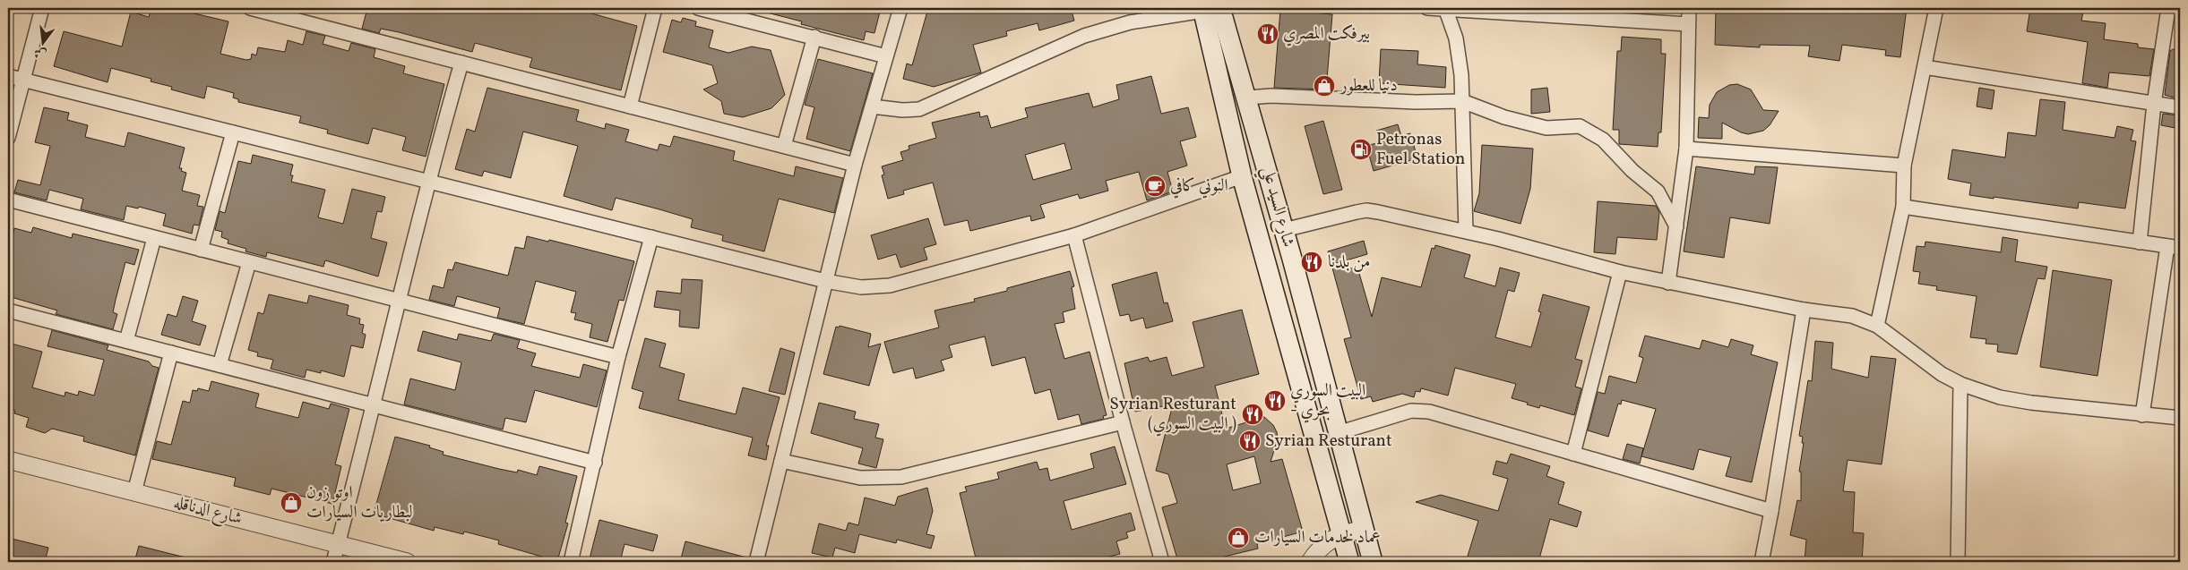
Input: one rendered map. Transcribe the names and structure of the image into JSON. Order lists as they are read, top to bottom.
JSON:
{
  "streets": {
    "main road": ["شارع السيد علي"],
    "street": ["شارع الدناقله"]
  },
  "places": {
    "restaurant": [
      "بيرفكت المصري",
      "من بلدنا",
      "البيت السوري - بحري",
      "Syrian Resturant (البيت السوري )",
      "Syrian Resturant"
    ],
    "shop": ["دنيا للعطور", "اوتو زون لبطاريات السيارات", "عماد لخدمات السيارات"],
    "fuel station": ["Petronas Fuel Station"],
    "cafe": ["النوني كافي"]
  },
  "north": "bottom"
}
